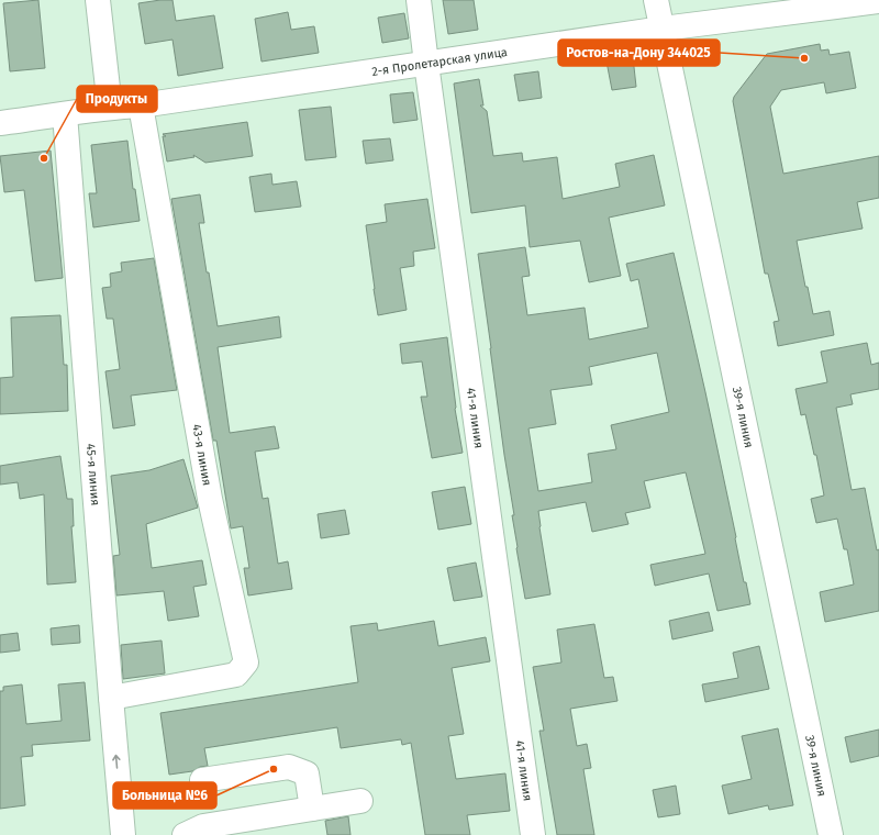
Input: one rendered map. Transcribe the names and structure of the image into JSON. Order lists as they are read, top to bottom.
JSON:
{
  "streets": {
    "street": [
      "2-я Пролетарская улица",
      "41-я линия",
      "39-я линия",
      "43-я линия",
      "45-я линия"
    ]
  },
  "crossings": [
    ["2-я Пролетарская улица", "41-я линия"],
    ["2-я Пролетарская улица", "39-я линия"],
    ["2-я Пролетарская улица", "43-я линия"],
    ["2-я Пролетарская улица", "45-я линия"],
    ["43-я линия", "45-я линия"]
  ],
  "places": ["Ростов-на-Дону 344025", "Продукты", "Больница №6"]
}
